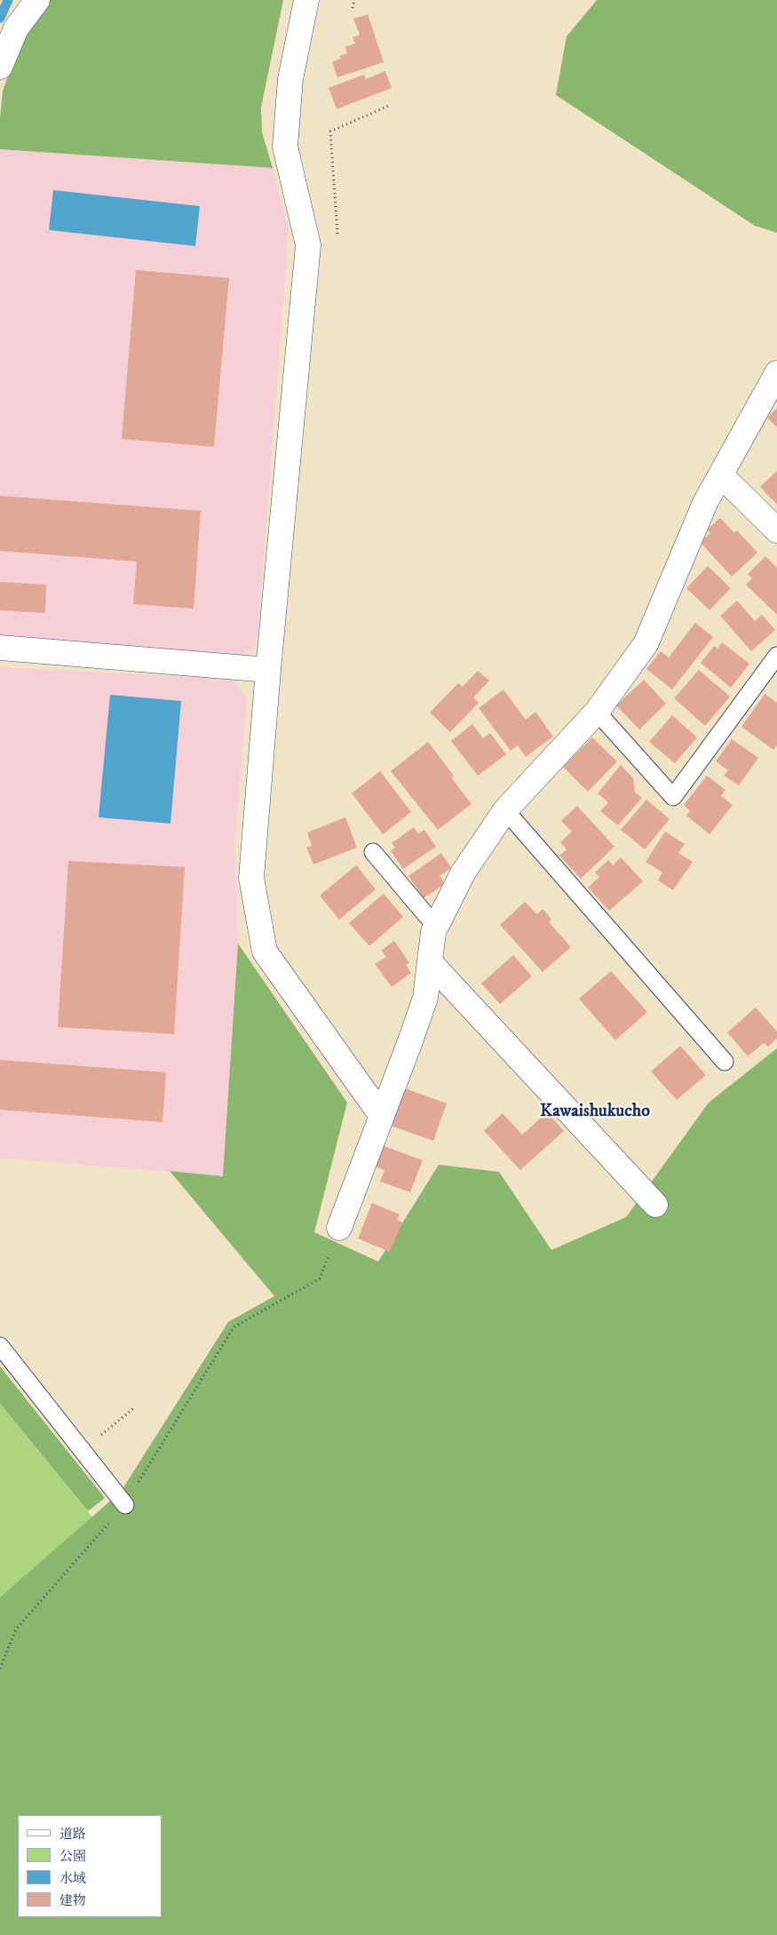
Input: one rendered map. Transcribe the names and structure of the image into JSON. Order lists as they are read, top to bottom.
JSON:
{
  "districts": ["Kawaishukucho"],
  "legend": [
    "道路",
    "公園",
    "水域",
    "建物"
  ]
}
